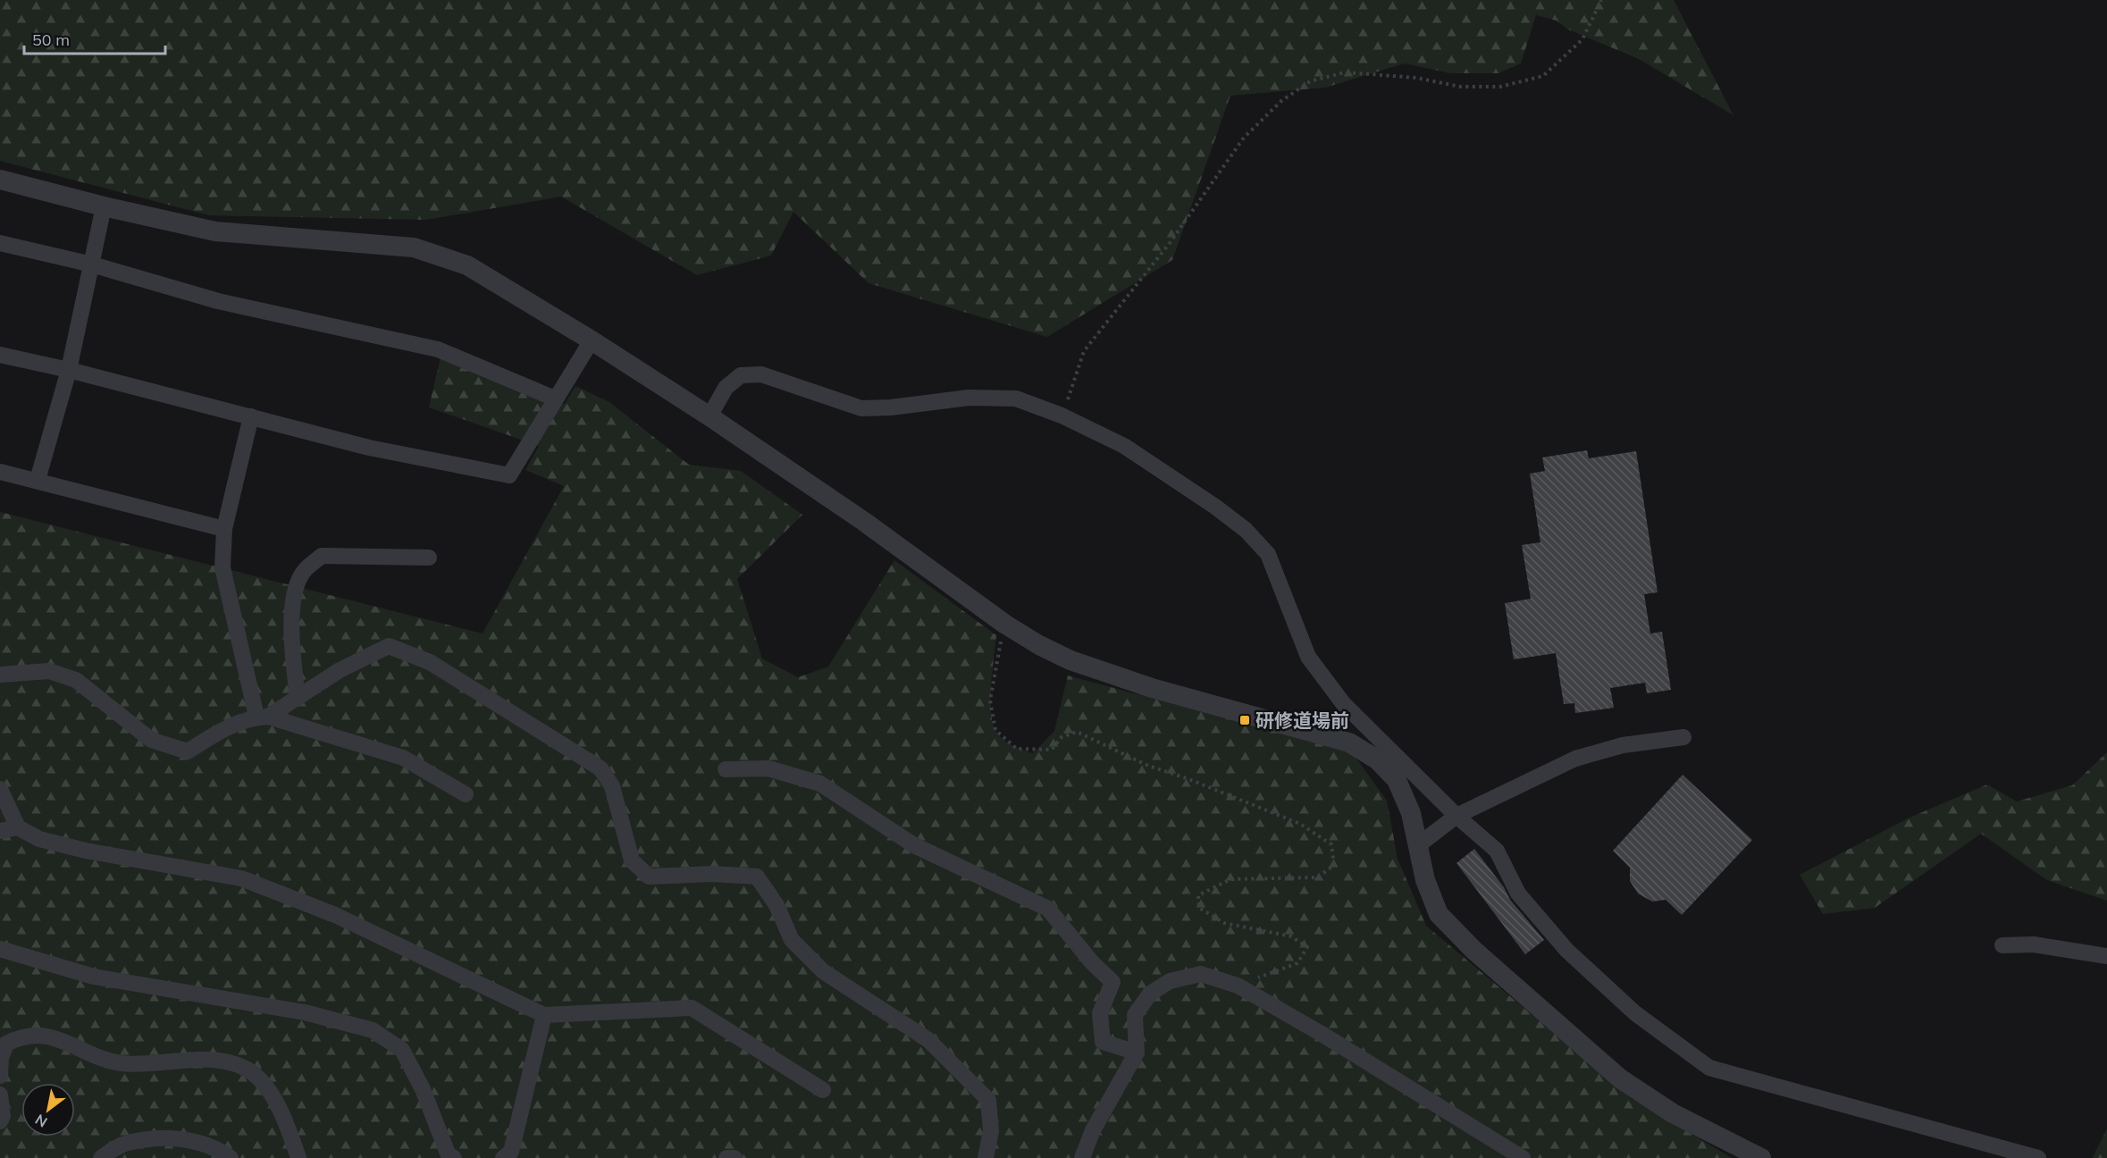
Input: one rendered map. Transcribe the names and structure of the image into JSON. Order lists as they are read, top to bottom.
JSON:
{
  "places": {
    "transit": ["研修道場前"]
  },
  "scale_bar": "50 m",
  "north": "bottom left"
}
